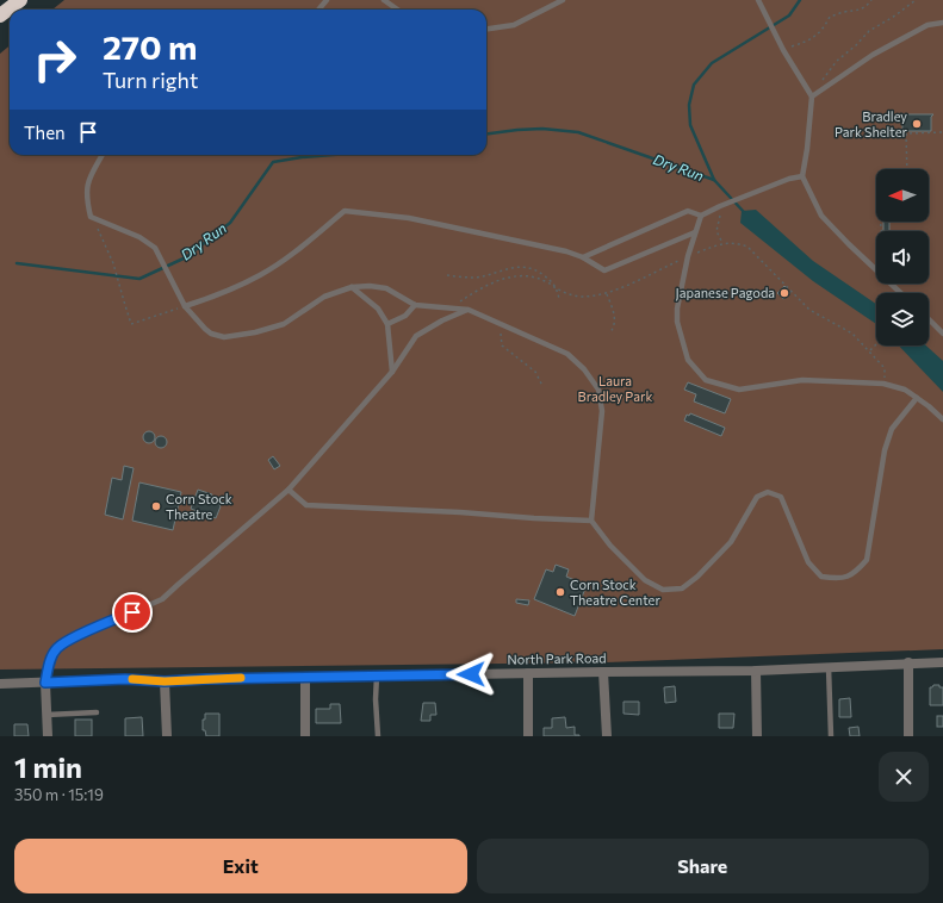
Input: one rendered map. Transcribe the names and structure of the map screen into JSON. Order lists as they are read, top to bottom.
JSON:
{
  "streets": {
    "street": ["North Park Road"]
  },
  "water": ["Dry Run"],
  "parks": ["Laura Bradley Park"],
  "places": [
    "Bradley Park Shelter",
    "Japanese Pagoda",
    "Corn Stock Theatre",
    "Corn Stock Theatre Center"
  ],
  "north": "left",
  "page": {
    "turn": ["270 m", "Turn right"],
    "then": "Then",
    "heading": ["1 min", "350 m · 15:19"],
    "buttons": ["Exit", "Share"]
  }
}
